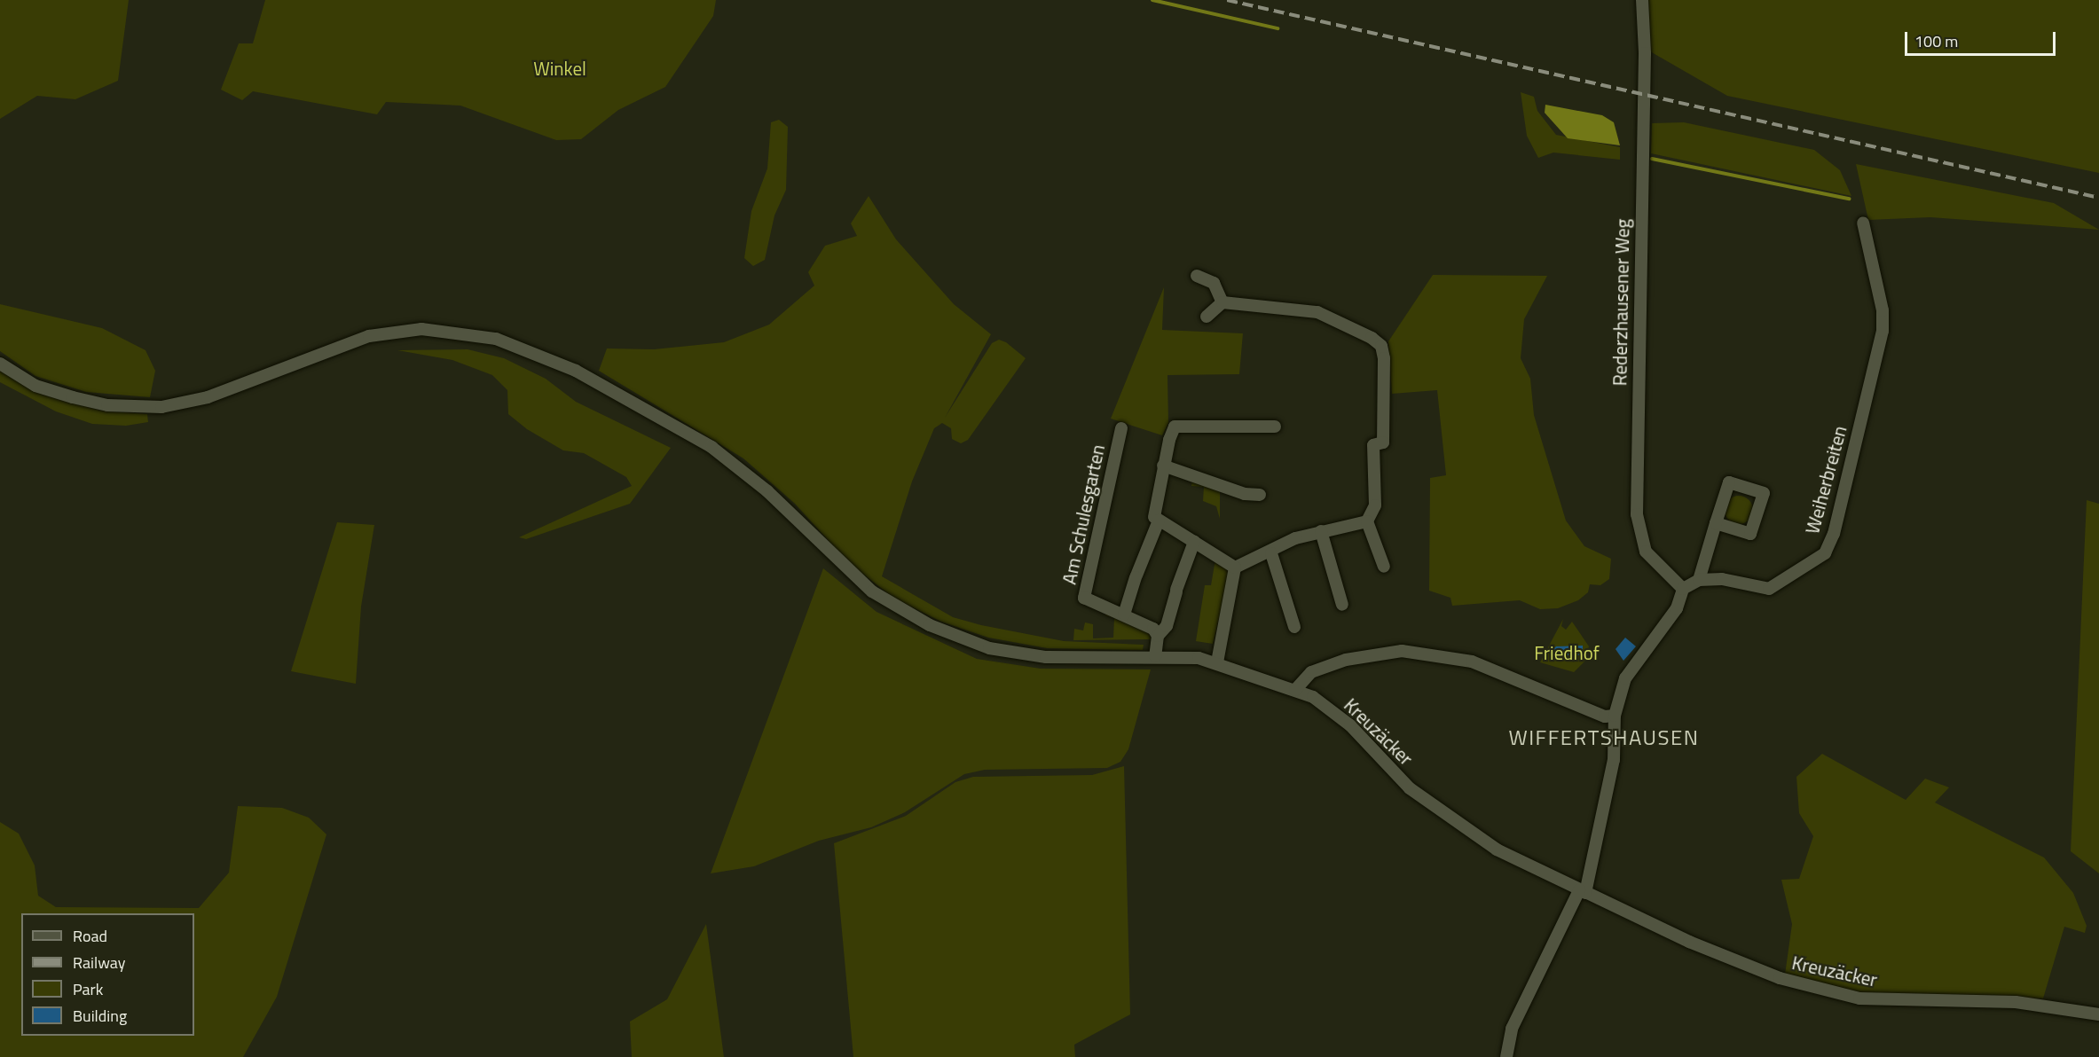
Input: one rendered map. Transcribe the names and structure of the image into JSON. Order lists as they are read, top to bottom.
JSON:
{
  "streets": {
    "street": [
      "Rederzhausener Weg",
      "Weiherbreiten",
      "Am Schulesgarten",
      "Kreuzäcker"
    ]
  },
  "crossings": [
    ["Rederzhausener Weg", "Weiherbreiten"]
  ],
  "districts": ["WIFFERTSHAUSEN"],
  "parks": ["Winkel", "Friedhof"],
  "legend": [
    "Road",
    "Railway",
    "Park",
    "Building"
  ],
  "scale_bar": "100 m"
}
